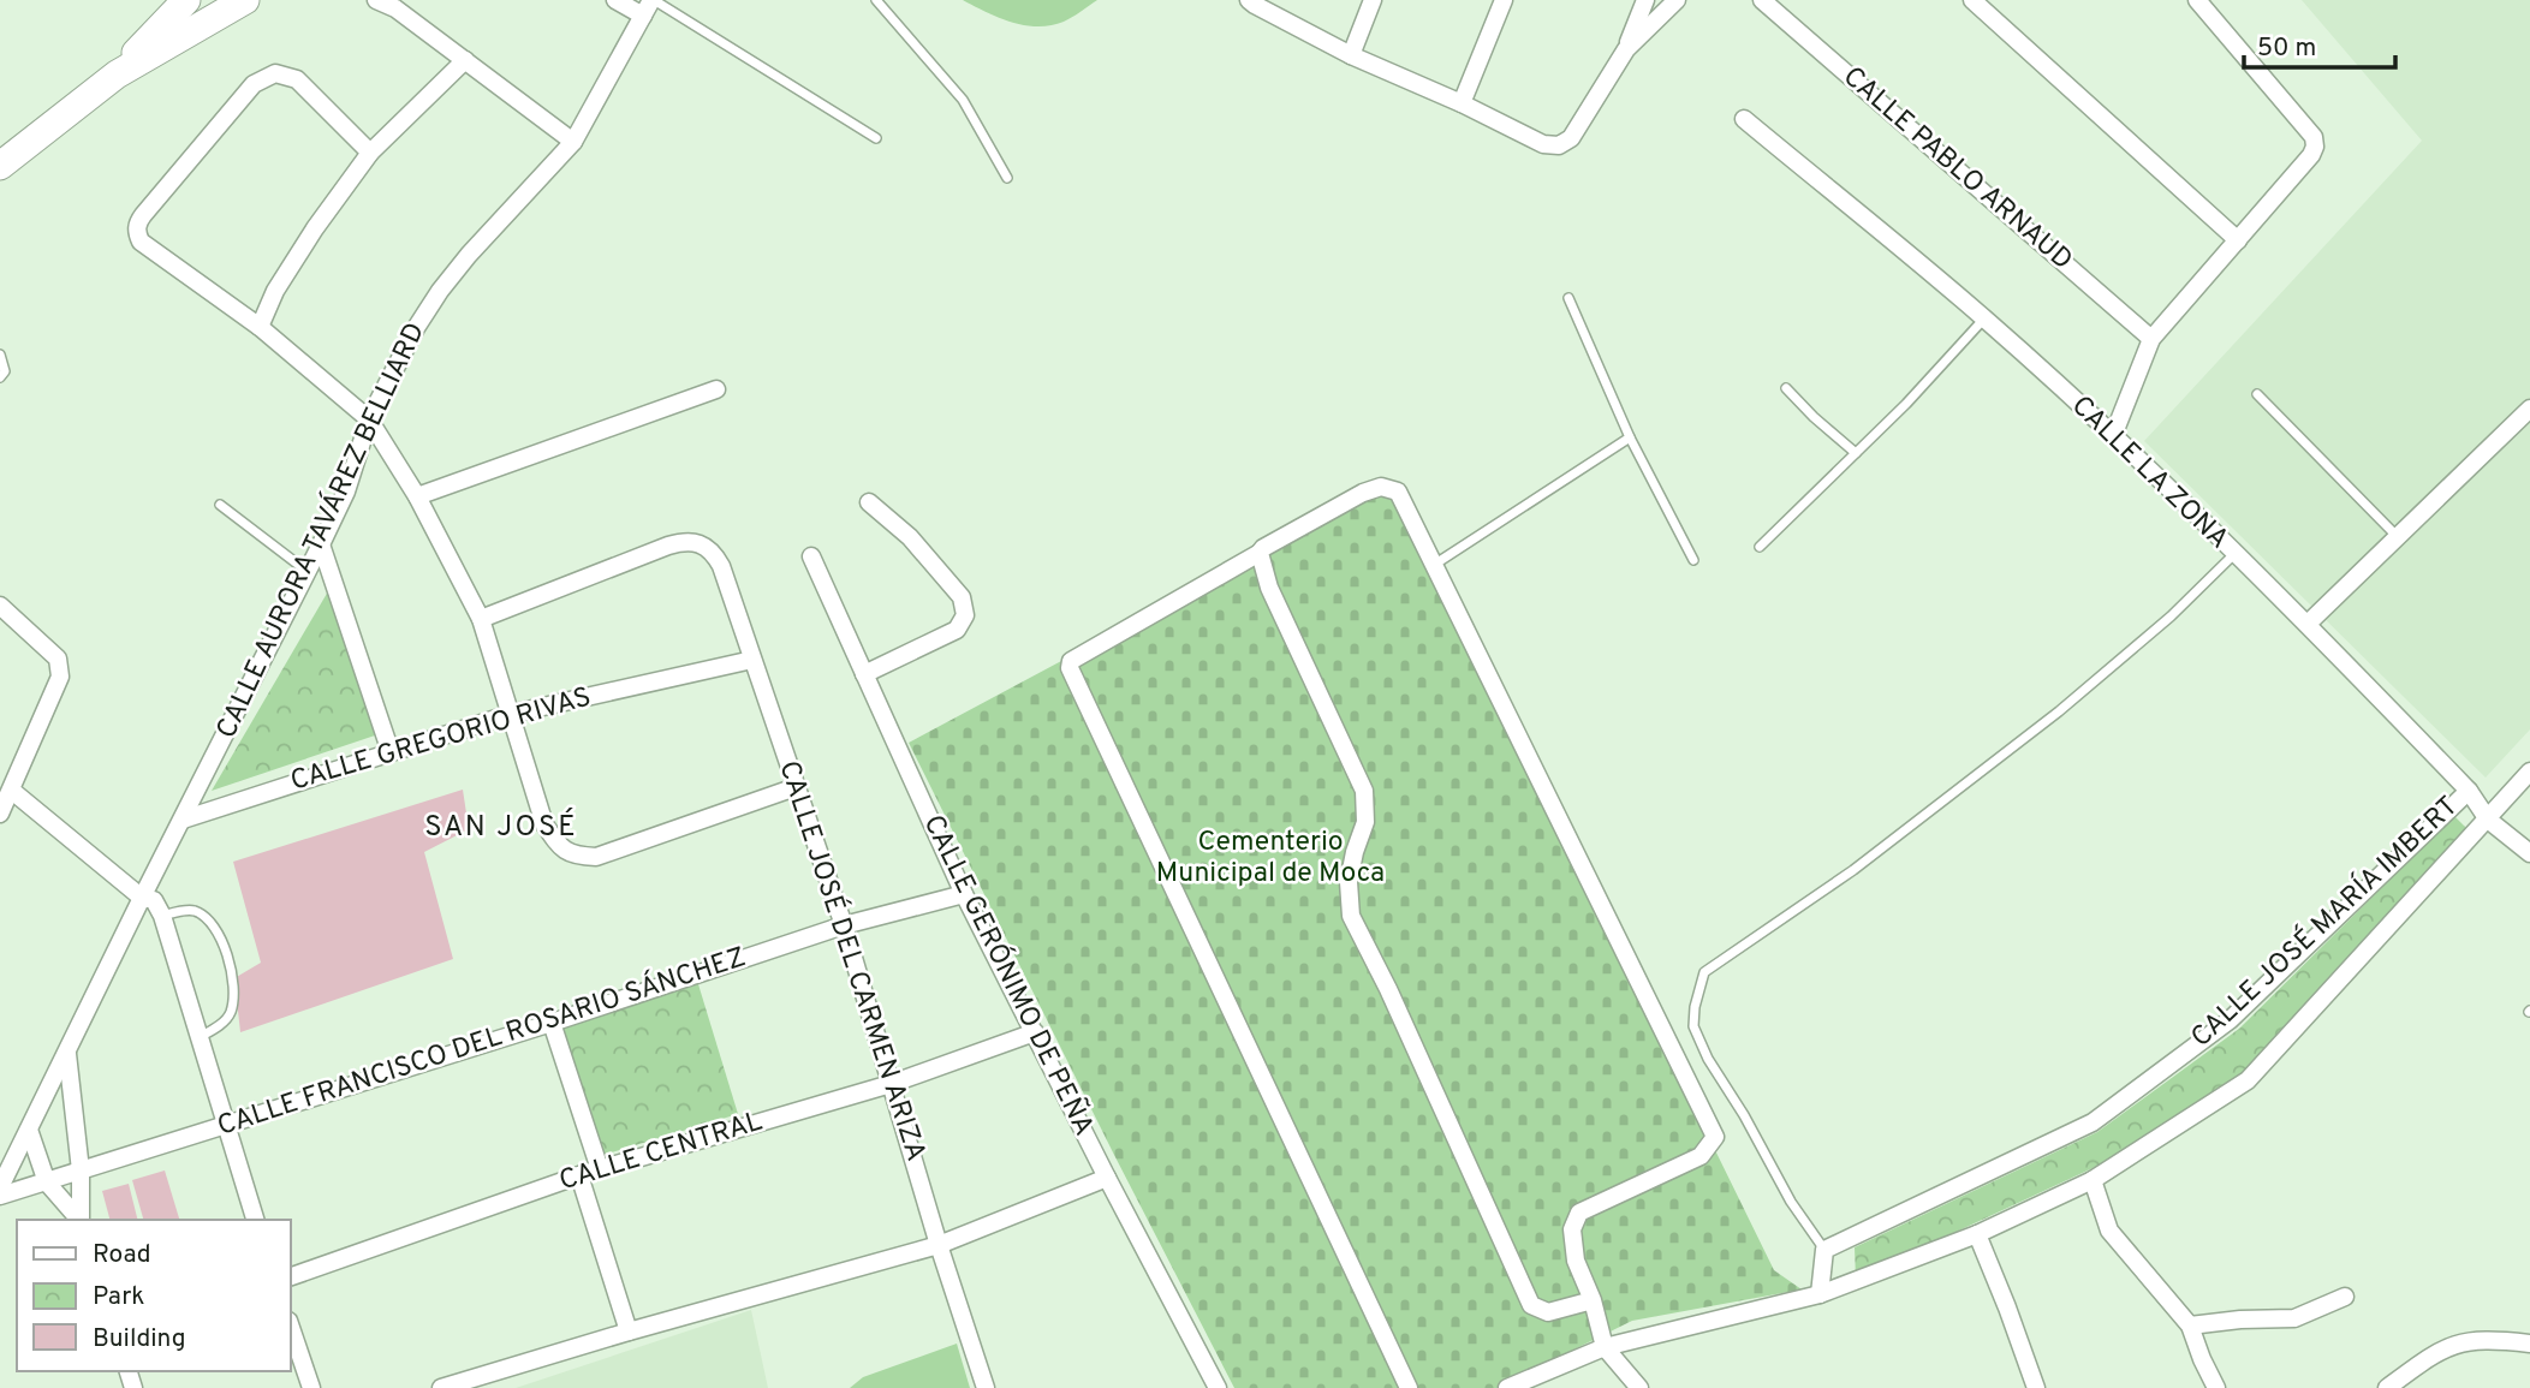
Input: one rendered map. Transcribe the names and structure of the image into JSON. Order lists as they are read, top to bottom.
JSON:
{
  "streets": {
    "street": [
      "CALLE PABLO ARNAUD",
      "CALLE LA ZONA",
      "CALLE AURORA TAVÁREZ BELLIARD",
      "CALLE GREGORIO RIVAS",
      "CALLE JOSÉ MARÍA IMBERT",
      "CALLE JOSÉ DEL CARMEN ARIZA",
      "CALLE GERÓNIMO DE PEÑA",
      "CALLE FRANCISCO DEL ROSARIO SÁNCHEZ",
      "CALLE CENTRAL"
    ]
  },
  "crossings": [
    ["CALLE LA ZONA", "CALLE JOSÉ MARÍA IMBERT"],
    ["CALLE AURORA TAVÁREZ BELLIARD", "CALLE GREGORIO RIVAS"],
    ["CALLE GREGORIO RIVAS", "CALLE JOSÉ DEL CARMEN ARIZA"],
    ["CALLE JOSÉ DEL CARMEN ARIZA", "CALLE FRANCISCO DEL ROSARIO SÁNCHEZ"],
    ["CALLE JOSÉ DEL CARMEN ARIZA", "CALLE CENTRAL"],
    ["CALLE GERÓNIMO DE PEÑA", "CALLE FRANCISCO DEL ROSARIO SÁNCHEZ"],
    ["CALLE GERÓNIMO DE PEÑA", "CALLE CENTRAL"]
  ],
  "districts": ["SAN JOSÉ"],
  "parks": ["Cementerio Municipal de Moca"],
  "legend": ["Road", "Park", "Building"],
  "scale_bar": "50 m"
}
